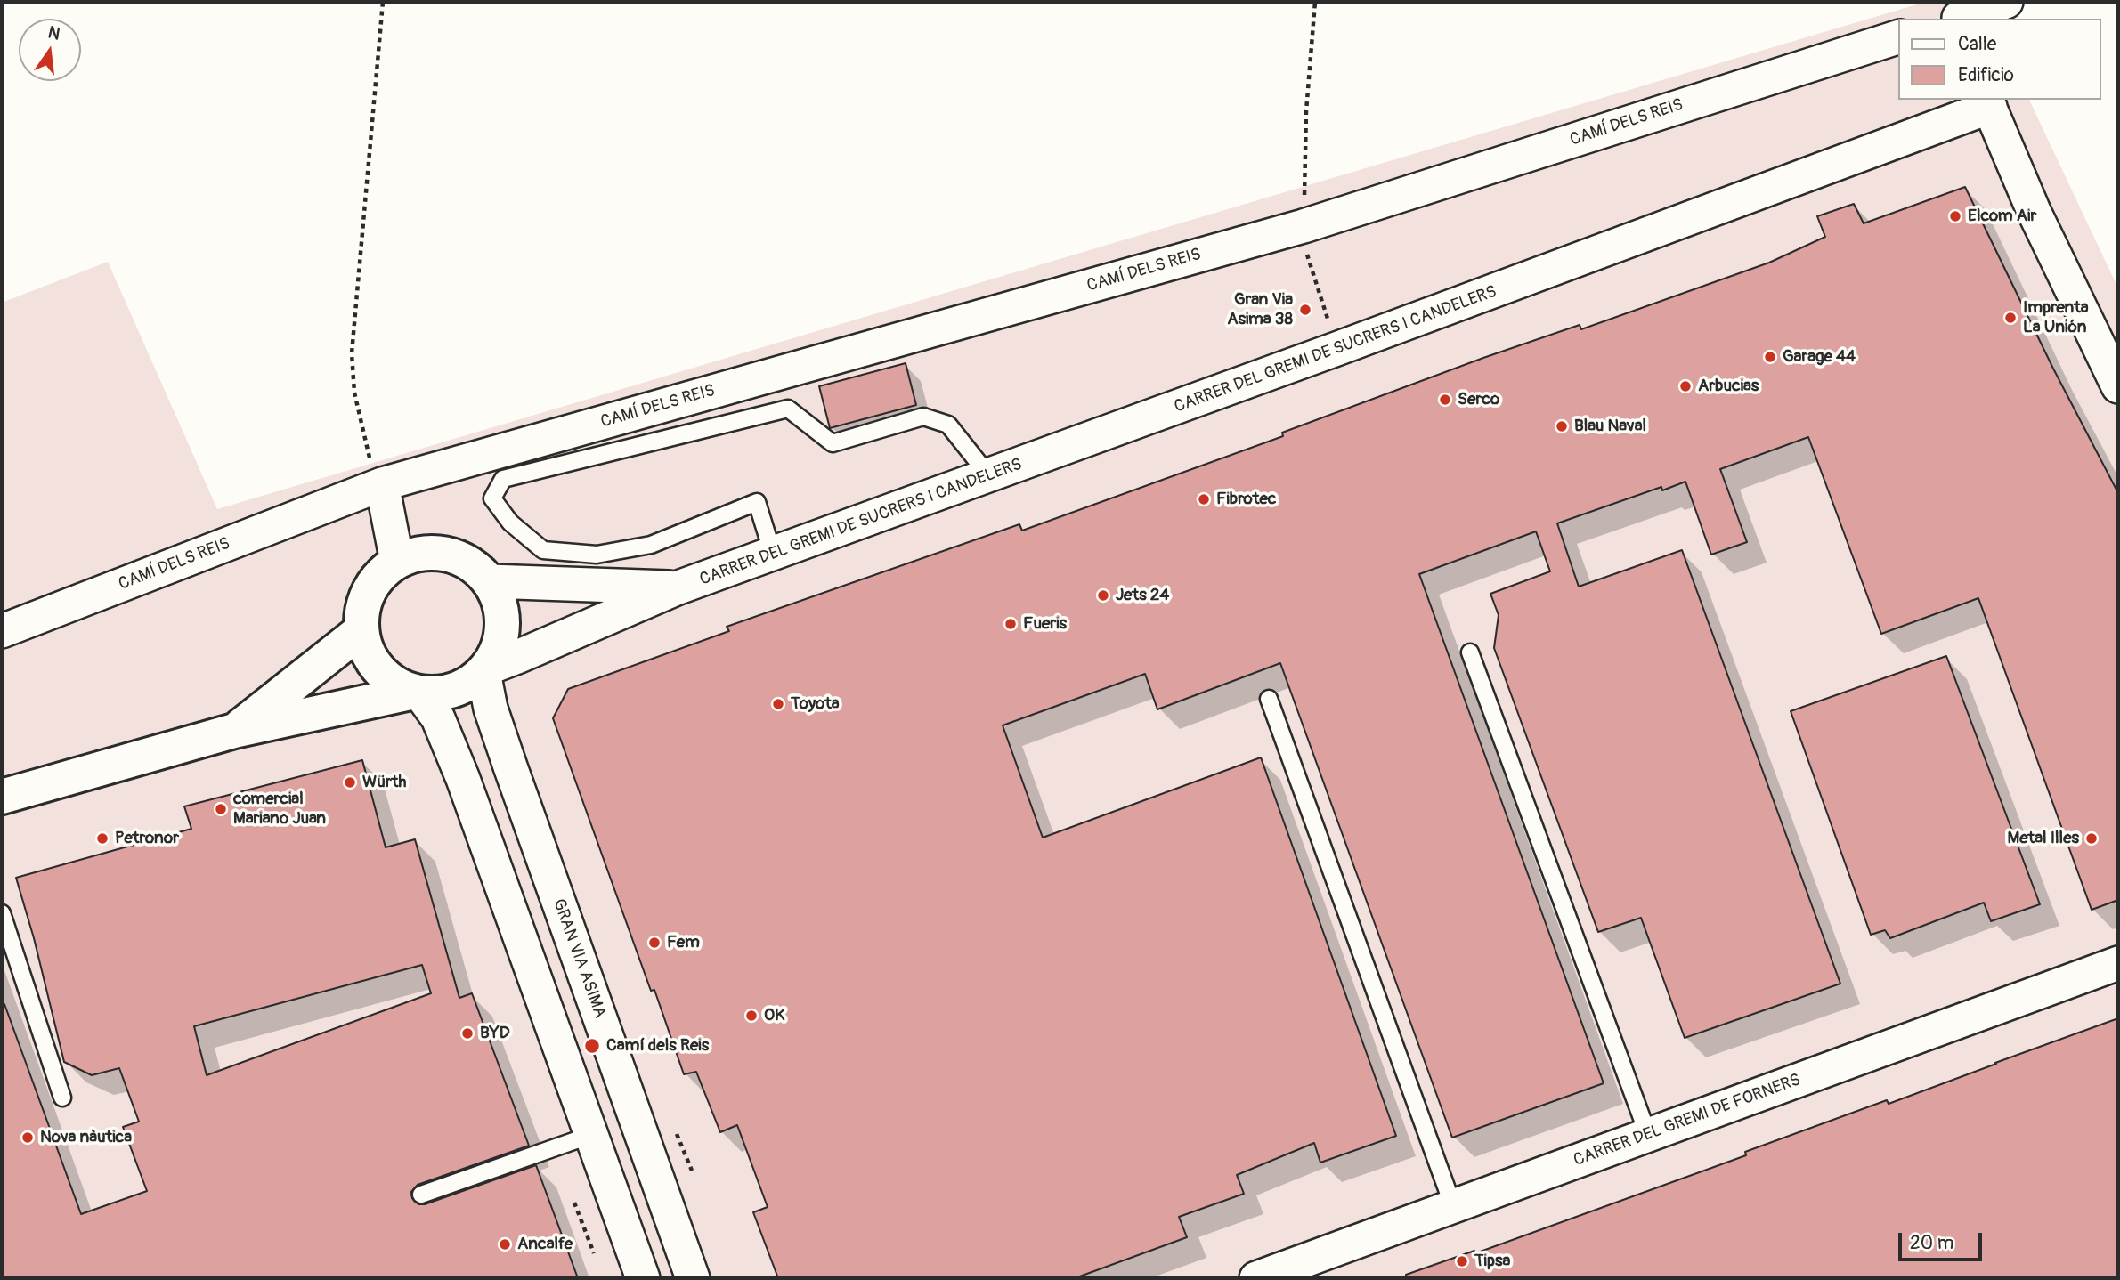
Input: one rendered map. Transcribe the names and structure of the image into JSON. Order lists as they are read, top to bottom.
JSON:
{
  "streets": {
    "street": [
      "CAMÍ DELS REIS",
      "CARRER DEL GREMI DE SUCRERS I CANDELERS",
      "GRAN VIA ASIMA",
      "CARRER DEL GREMI DE FORNERS"
    ]
  },
  "crossings": [
    ["CARRER DEL GREMI DE SUCRERS I CANDELERS", "GRAN VIA ASIMA"]
  ],
  "places": [
    "Elcom Air",
    "Gran Via Asima 38",
    "Imprenta La Unión",
    "Garage 44",
    "Arbucias",
    "Serco",
    "Blau Naval",
    "Fibrotec",
    "Jets 24",
    "Fueris",
    "Toyota",
    "Würth",
    "comercial Mariano Juan",
    "Petronor",
    "Metal Illes",
    "Fem",
    "OK",
    "BYD",
    "Camí dels Reis",
    "Nova nàutica",
    "Ancalfe",
    "Tipsa"
  ],
  "legend": ["Calle", "Edificio"],
  "scale_bar": "20 m",
  "north": "top"
}
